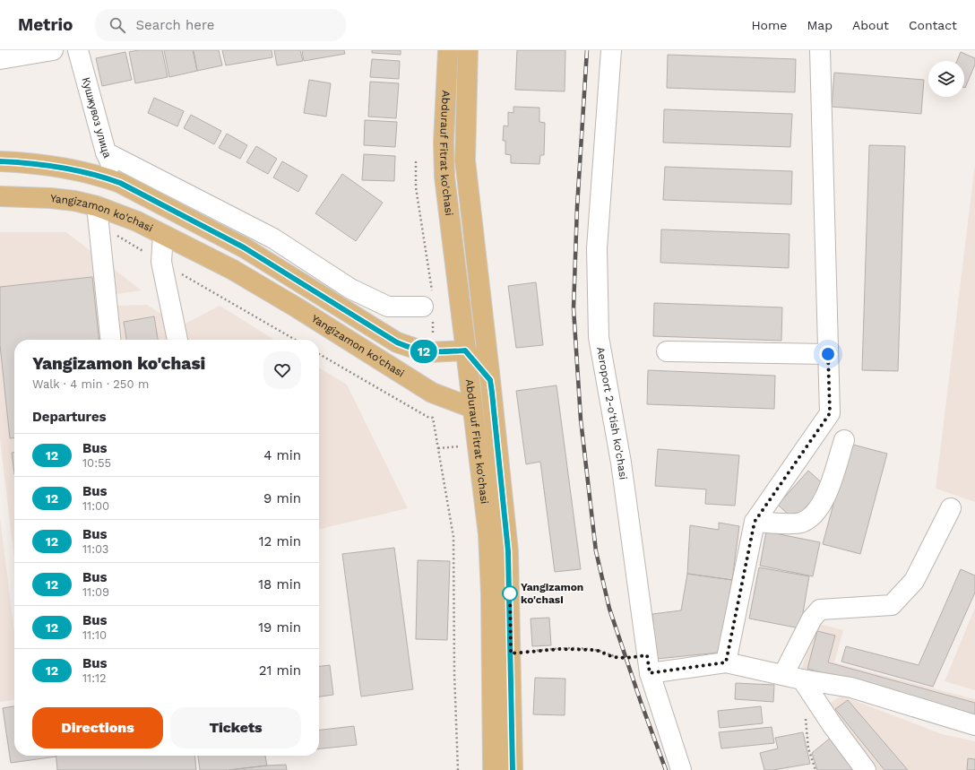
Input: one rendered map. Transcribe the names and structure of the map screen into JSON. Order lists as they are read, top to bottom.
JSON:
{
  "streets": {
    "main road": ["Abdurauf Fitrat ko'chasi", "Yangizamon ko'chasi"],
    "street": ["Кушжувоз улица", "Aeroport 2-o'tish ko'chasi"]
  },
  "crossings": [
    ["Abdurauf Fitrat ko'chasi", "Yangizamon ko'chasi"]
  ],
  "places": ["Yangizamon ko'chasi"],
  "lines": ["bus line 12"],
  "page": {
    "header": "Metrio",
    "search": "Search here",
    "nav": [
      "Home",
      "Map",
      "About",
      "Contact"
    ],
    "on_map": "12",
    "heading": [
      ["Yangizamon ko'chasi", "Walk · 4 min · 250 m"],
      "Departures"
    ],
    "list": [
      {
        "mark": "12",
        "name": "Bus",
        "note": "10:55",
        "value": "4 min"
      },
      {
        "mark": "12",
        "name": "Bus",
        "note": "11:00",
        "value": "9 min"
      },
      {
        "mark": "12",
        "name": "Bus",
        "note": "11:03",
        "value": "12 min"
      },
      {
        "mark": "12",
        "name": "Bus",
        "note": "11:09",
        "value": "18 min"
      },
      {
        "mark": "12",
        "name": "Bus",
        "note": "11:10",
        "value": "19 min"
      },
      {
        "mark": "12",
        "name": "Bus",
        "note": "11:12",
        "value": "21 min"
      }
    ],
    "buttons": ["Directions", "Tickets"]
  }
}
